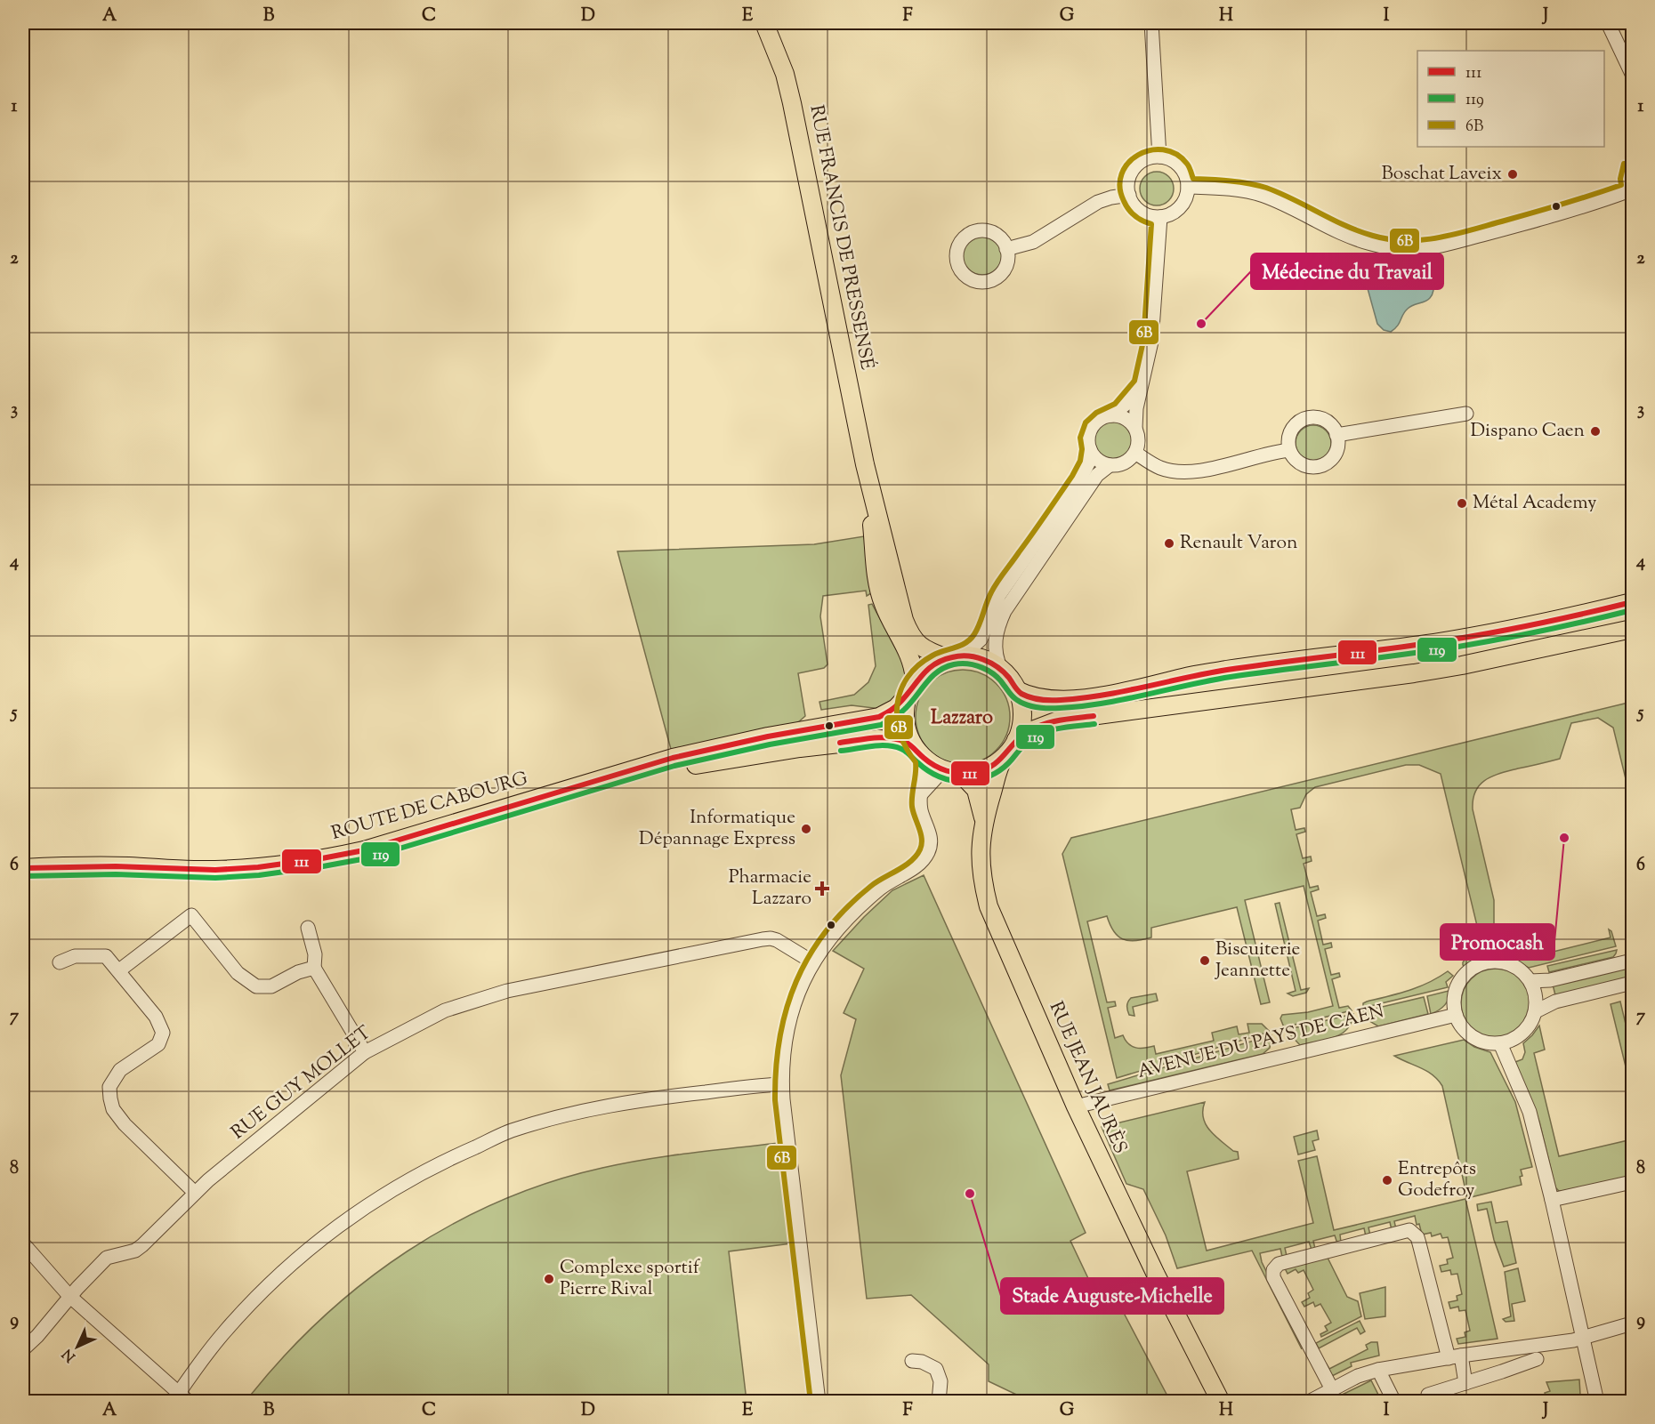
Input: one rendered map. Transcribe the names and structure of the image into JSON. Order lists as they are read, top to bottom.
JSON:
{
  "streets": {
    "main road": ["RUE FRANCIS DE PRESSENSÉ", "ROUTE DE CABOURG", "RUE JEAN JAURÈS"],
    "street": ["AVENUE DU PAYS DE CAEN", "RUE GUY MOLLET"]
  },
  "crossings": [
    ["AVENUE DU PAYS DE CAEN", "RUE JEAN JAURÈS"]
  ],
  "districts": ["Lazzaro"],
  "places": {
    "other": [
      "Boschat Laveix",
      "Médecine du Travail",
      "Dispano Caen",
      "Métal Academy",
      "Renault Varon",
      "Informatique Dépannage Express",
      "Promocash",
      "Biscuiterie Jeannette",
      "Entrepôts Godefroy",
      "Stade Auguste-Michelle",
      "Complexe sportif Pierre Rival"
    ],
    "health": ["Pharmacie Lazzaro"]
  },
  "lines": ["transit line 6B", "transit line 111", "transit line 119"],
  "legend": ["111", "119", "6B"],
  "north": "bottom left",
  "grid": {
    "columns": [
      "A",
      "B",
      "C",
      "D",
      "E",
      "F",
      "G",
      "H",
      "I",
      "J"
    ],
    "rows": [
      "1",
      "2",
      "3",
      "4",
      "5",
      "6",
      "7",
      "8",
      "9"
    ]
  }
}
